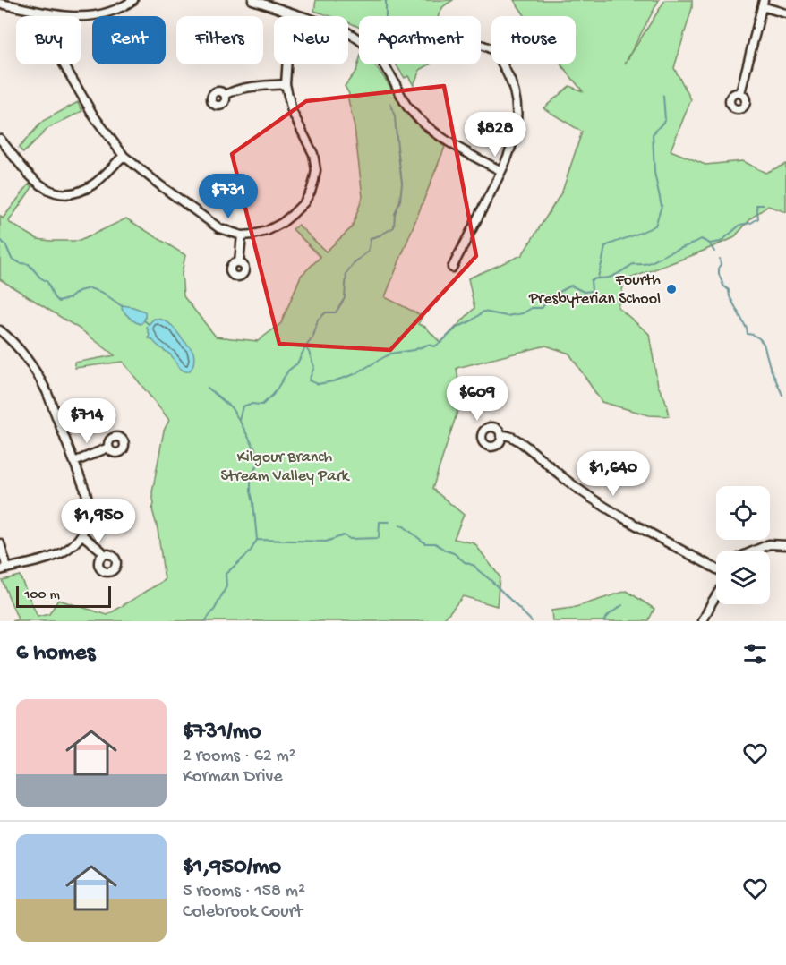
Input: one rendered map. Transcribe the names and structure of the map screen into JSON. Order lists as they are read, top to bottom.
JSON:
{
  "parks": ["Kilgour Branch Stream Valley Park"],
  "places": ["Fourth Presbyterian School"],
  "scale_bar": "100 m",
  "page": {
    "chip": [
      "Buy",
      "Rent",
      "Filters",
      "New",
      "Apartment",
      "House"
    ],
    "price": [
      "$828",
      "$731",
      "$609",
      "$714",
      "$1,640",
      "$1,950"
    ],
    "scale": "100 m",
    "heading": "6 homes",
    "list": [
      {
        "name": "$731/mo",
        "note": "2 rooms · 62 m² · Korman Drive"
      },
      {
        "name": "$1,950/mo",
        "note": "5 rooms · 158 m² · Colebrook Court"
      }
    ]
  }
}
